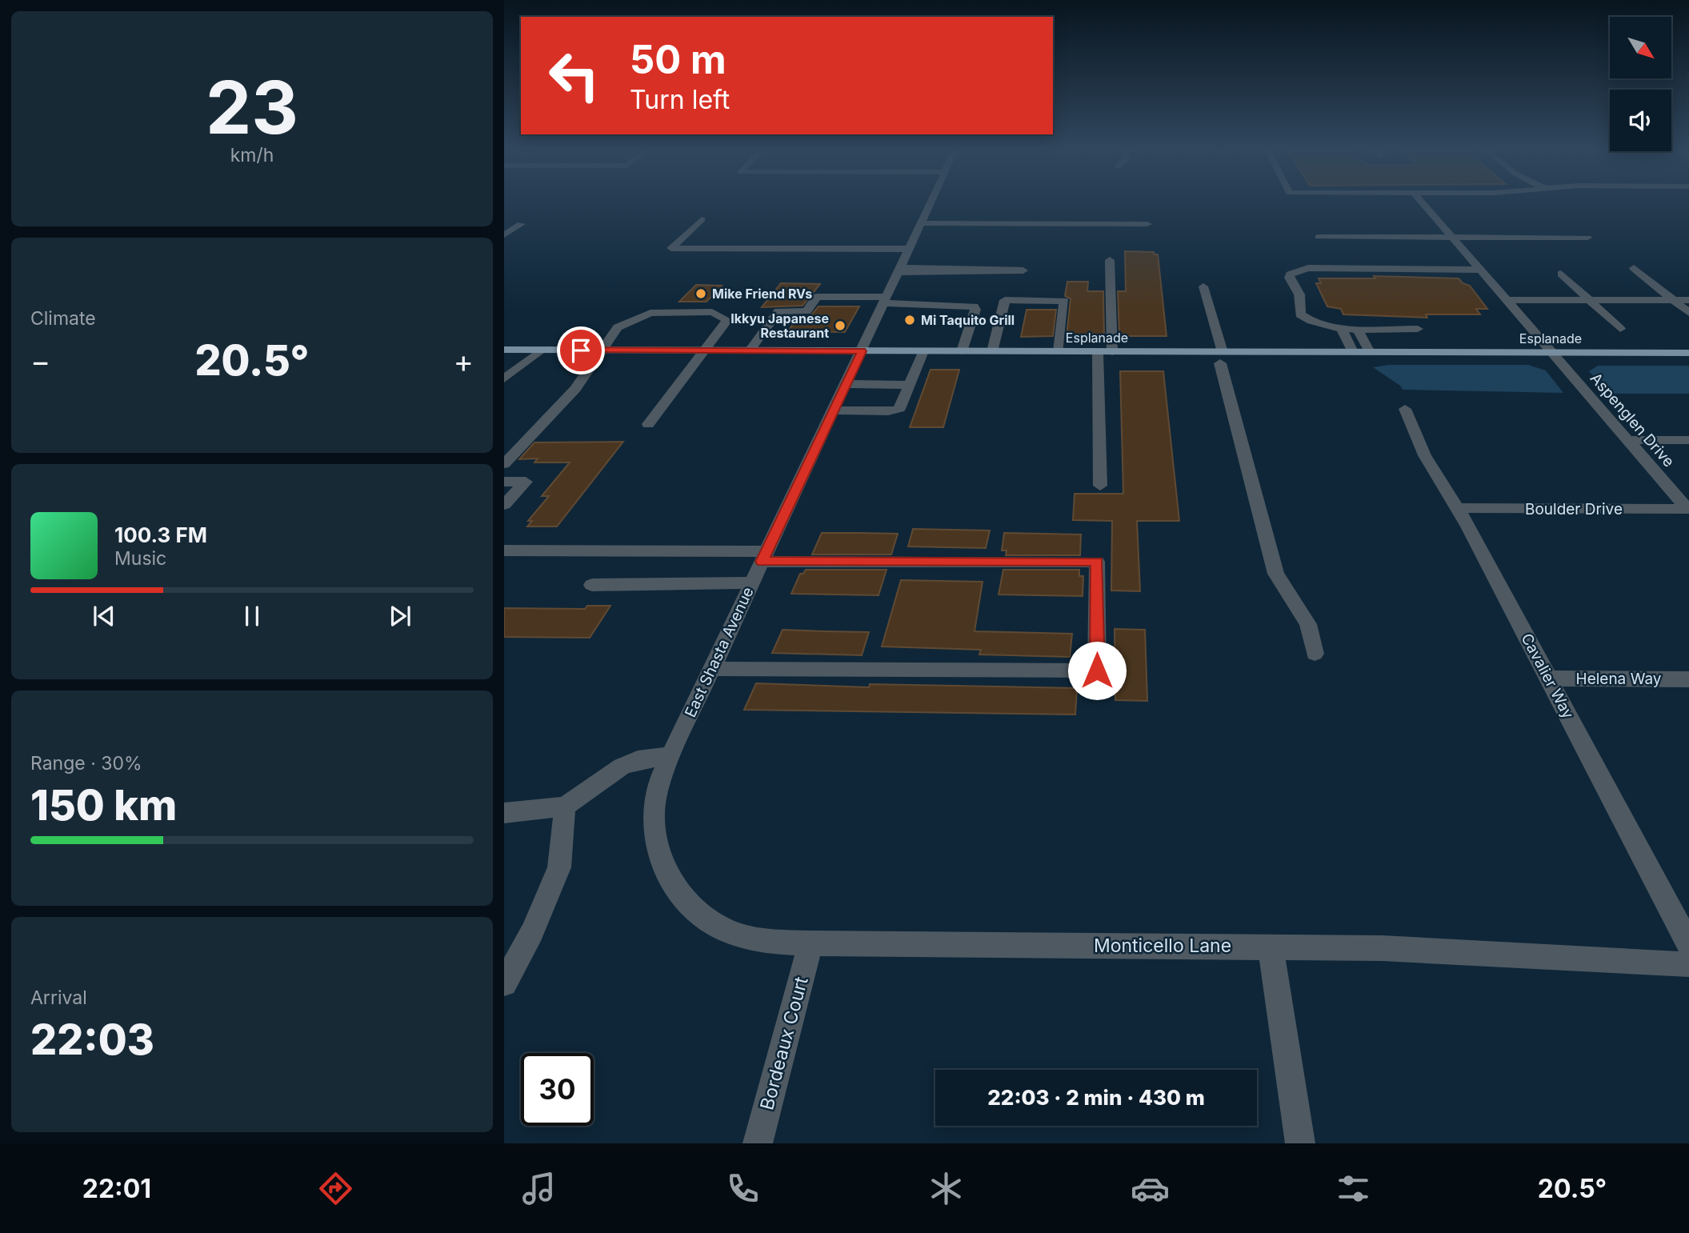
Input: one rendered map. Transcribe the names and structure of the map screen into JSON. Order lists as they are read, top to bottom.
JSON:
{
  "streets": {
    "main road": ["Esplanade"],
    "street": [
      "Aspenglen Drive",
      "Boulder Drive",
      "East Shasta Avenue",
      "Cavalier Way",
      "Helena Way",
      "Monticello Lane",
      "Bordeaux Court"
    ]
  },
  "crossings": [
    ["Esplanade", "Aspenglen Drive"],
    ["Esplanade", "East Shasta Avenue"],
    ["Aspenglen Drive", "Boulder Drive"],
    ["Boulder Drive", "Cavalier Way"],
    ["East Shasta Avenue", "Monticello Lane"],
    ["Cavalier Way", "Helena Way"],
    ["Monticello Lane", "Bordeaux Court"]
  ],
  "places": ["Mike Friend RVs", "Mi Taquito Grill", "Ikkyu Japanese Restaurant"],
  "north": "bottom right",
  "page": {
    "tile": [
      ["23", "km/h"],
      "Climate",
      ["Range · 30%", "150 km"],
      ["Arrival", "22:03"]
    ],
    "turn": ["50 m", "Turn left"],
    "heat": ["−", "20.5°", "+"],
    "song": ["100.3 FM", "Music"],
    "limit": "30",
    "trip": "22:03 · 2 min · 430 m",
    "tabs": ["22:01", "20.5°"]
  }
}
